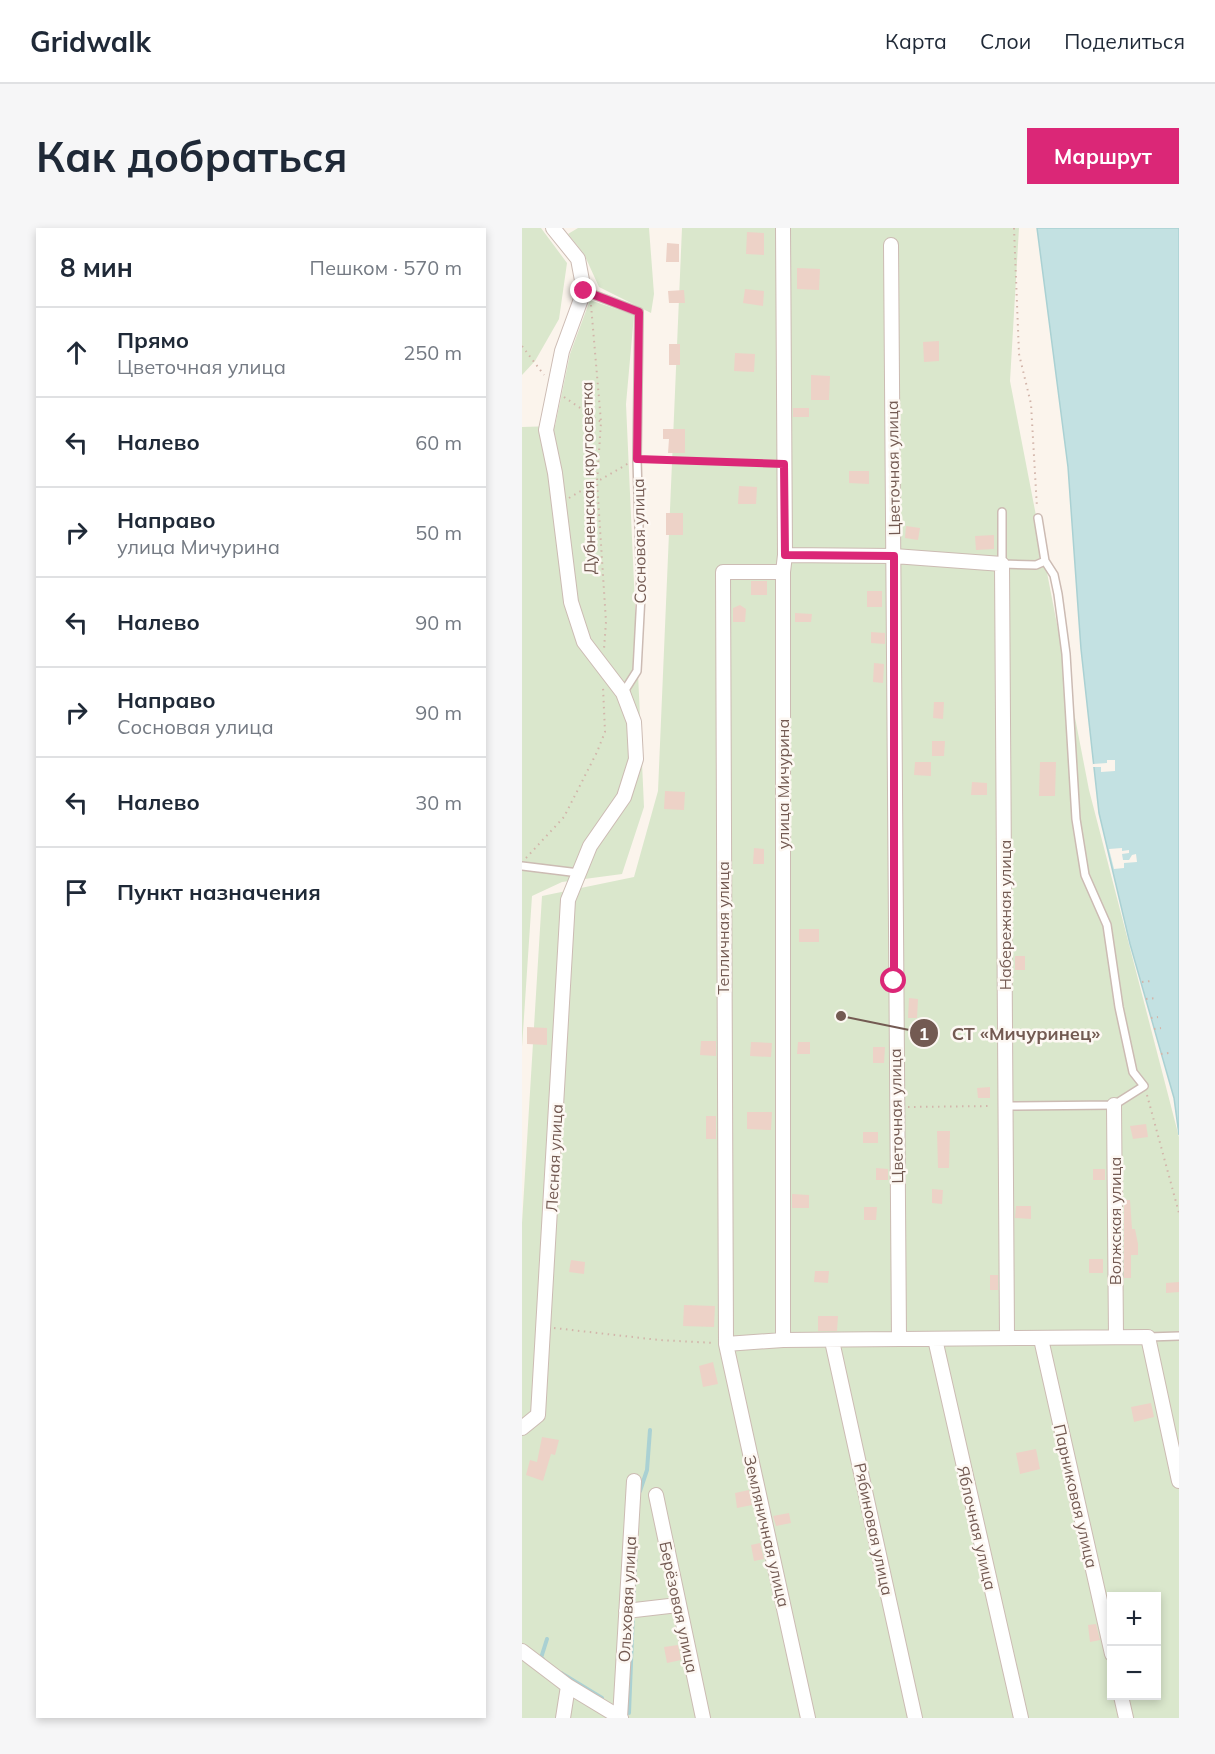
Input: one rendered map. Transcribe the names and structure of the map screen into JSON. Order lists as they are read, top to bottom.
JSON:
{
  "streets": {
    "street": [
      "Цветочная улица",
      "улица Мичурина",
      "Набережная улица",
      "Тепличная улица",
      "Лесная улица",
      "Волжская улица",
      "Парниковая улица",
      "Яблочная улица",
      "Рябиновая улица",
      "Земляничная улица",
      "Ольховая улица",
      "Берёзовая улица"
    ],
    "lane": ["Сосновая улица"],
    "path": ["Дубненская кругосветка"]
  },
  "crossings": [
    ["Дубненская кругосветка", "Сосновая улица"],
    ["Дубненская кругосветка", "Лесная улица"],
    ["Сосновая улица", "Лесная улица"],
    ["улица Мичурина", "Тепличная улица"],
    ["Тепличная улица", "Земляничная улица"]
  ],
  "places": ["СТ «Мичуринец»"],
  "page": {
    "header": "Gridwalk",
    "nav": ["Карта", "Слои", "Поделиться"],
    "buttons": "Маршрут",
    "title": "Как добраться",
    "heading": ["8 мин", "Пешком · 570 m"],
    "list": [
      ["Прямо", "Цветочная улица", "250 m"],
      ["Налево", "60 m"],
      ["Направо", "улица Мичурина", "50 m"],
      ["Налево", "90 m"],
      ["Направо", "Сосновая улица", "90 m"],
      ["Налево", "30 m"],
      "Пункт назначения"
    ],
    "map_buttons": ["+", "−"]
  }
}
